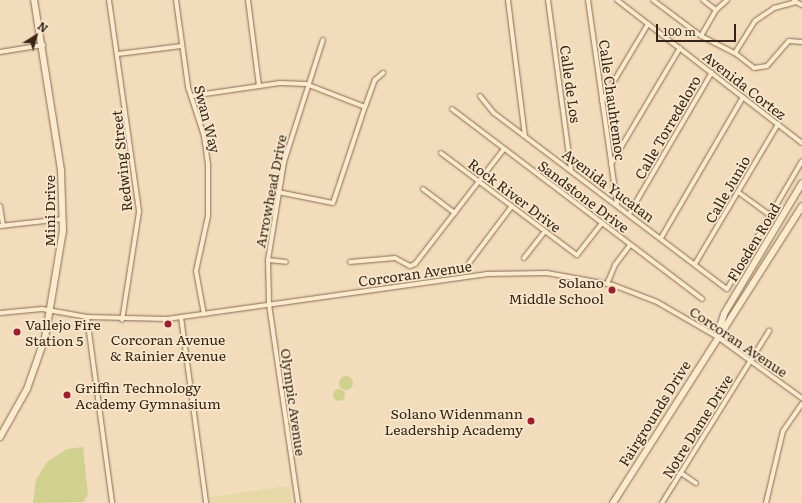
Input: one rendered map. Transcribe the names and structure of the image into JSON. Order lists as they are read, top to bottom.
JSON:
{
  "streets": {
    "main road": ["Mini Drive", "Flosden Road", "Fairgrounds Drive"],
    "street": [
      "Calle de Los",
      "Avenida Cortez",
      "Calle Chauhtemoc",
      "Swan Way",
      "Calle Torredeloro",
      "Redwing Street",
      "Avenida Yucatan",
      "Calle Junio",
      "Arrowhead Drive",
      "Rock River Drive",
      "Sandstone Drive",
      "Corcoran Avenue",
      "Olympic Avenue",
      "Notre Dame Drive"
    ]
  },
  "crossings": [
    ["Calle de Los", "Avenida Yucatan"],
    ["Avenida Cortez", "Calle Torredeloro"],
    ["Avenida Cortez", "Calle Junio"],
    ["Calle Chauhtemoc", "Avenida Yucatan"],
    ["Swan Way", "Corcoran Avenue"],
    ["Calle Torredeloro", "Avenida Yucatan"],
    ["Redwing Street", "Corcoran Avenue"],
    ["Avenida Yucatan", "Calle Junio"],
    ["Arrowhead Drive", "Corcoran Avenue"],
    ["Arrowhead Drive", "Olympic Avenue"],
    ["Rock River Drive", "Sandstone Drive"],
    ["Mini Drive", "Corcoran Avenue"],
    ["Flosden Road", "Fairgrounds Drive"],
    ["Corcoran Avenue", "Olympic Avenue"],
    ["Corcoran Avenue", "Fairgrounds Drive"],
    ["Corcoran Avenue", "Notre Dame Drive"]
  ],
  "places": [
    "Solano Middle School",
    "Corcoran Avenue & Rainier Avenue",
    "Vallejo Fire Station 5",
    "Griffin Technology Academy Gymnasium",
    "Solano Widenmann Leadership Academy"
  ],
  "scale_bar": "100 m",
  "north": "top right"
}
